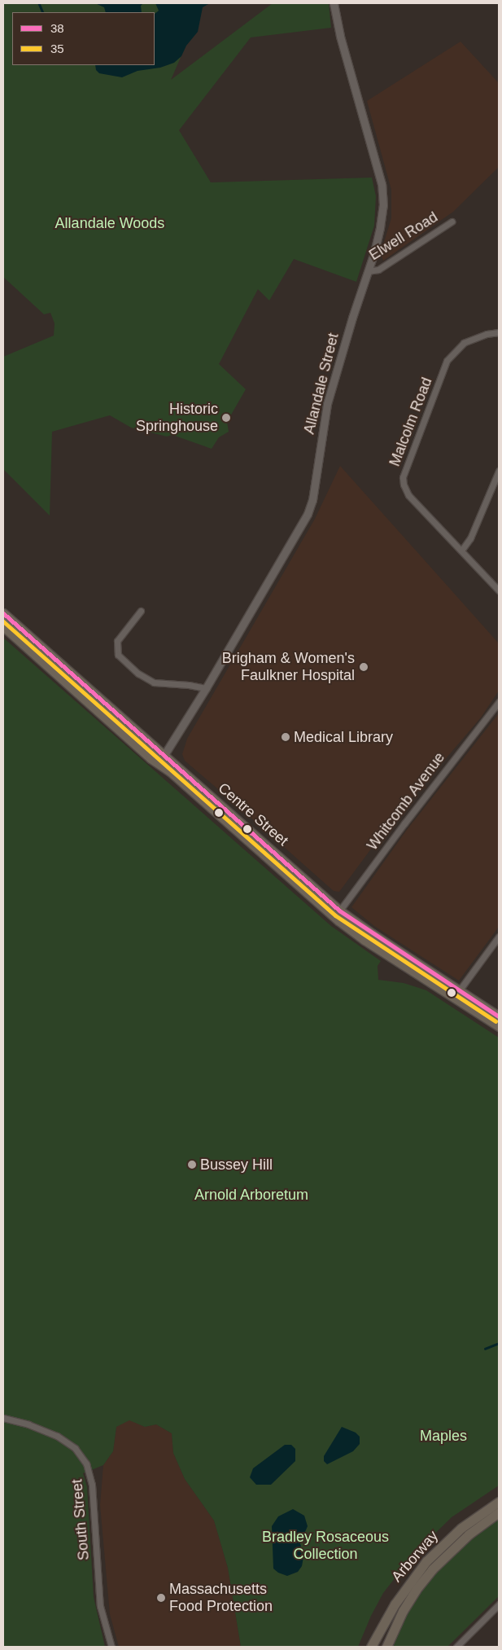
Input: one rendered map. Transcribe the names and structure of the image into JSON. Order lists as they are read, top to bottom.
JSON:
{
  "streets": {
    "highway": ["Centre Street", "Arborway"],
    "street": [
      "Elwell Road",
      "Allandale Street",
      "Malcolm Road",
      "Whitcomb Avenue",
      "South Street"
    ]
  },
  "crossings": [
    ["Elwell Road", "Allandale Street"],
    ["Allandale Street", "Centre Street"],
    ["Whitcomb Avenue", "Centre Street"]
  ],
  "parks": [
    "Allandale Woods",
    "Arnold Arboretum",
    "Maples",
    "Bradley Rosaceous Collection"
  ],
  "places": [
    "Historic Springhouse",
    "Brigham & Women's Faulkner Hospital",
    "Medical Library",
    "Bussey Hill",
    "Massachusetts Food Protection"
  ],
  "lines": ["transit line 38", "transit line 35"],
  "legend": ["38", "35"]
}
